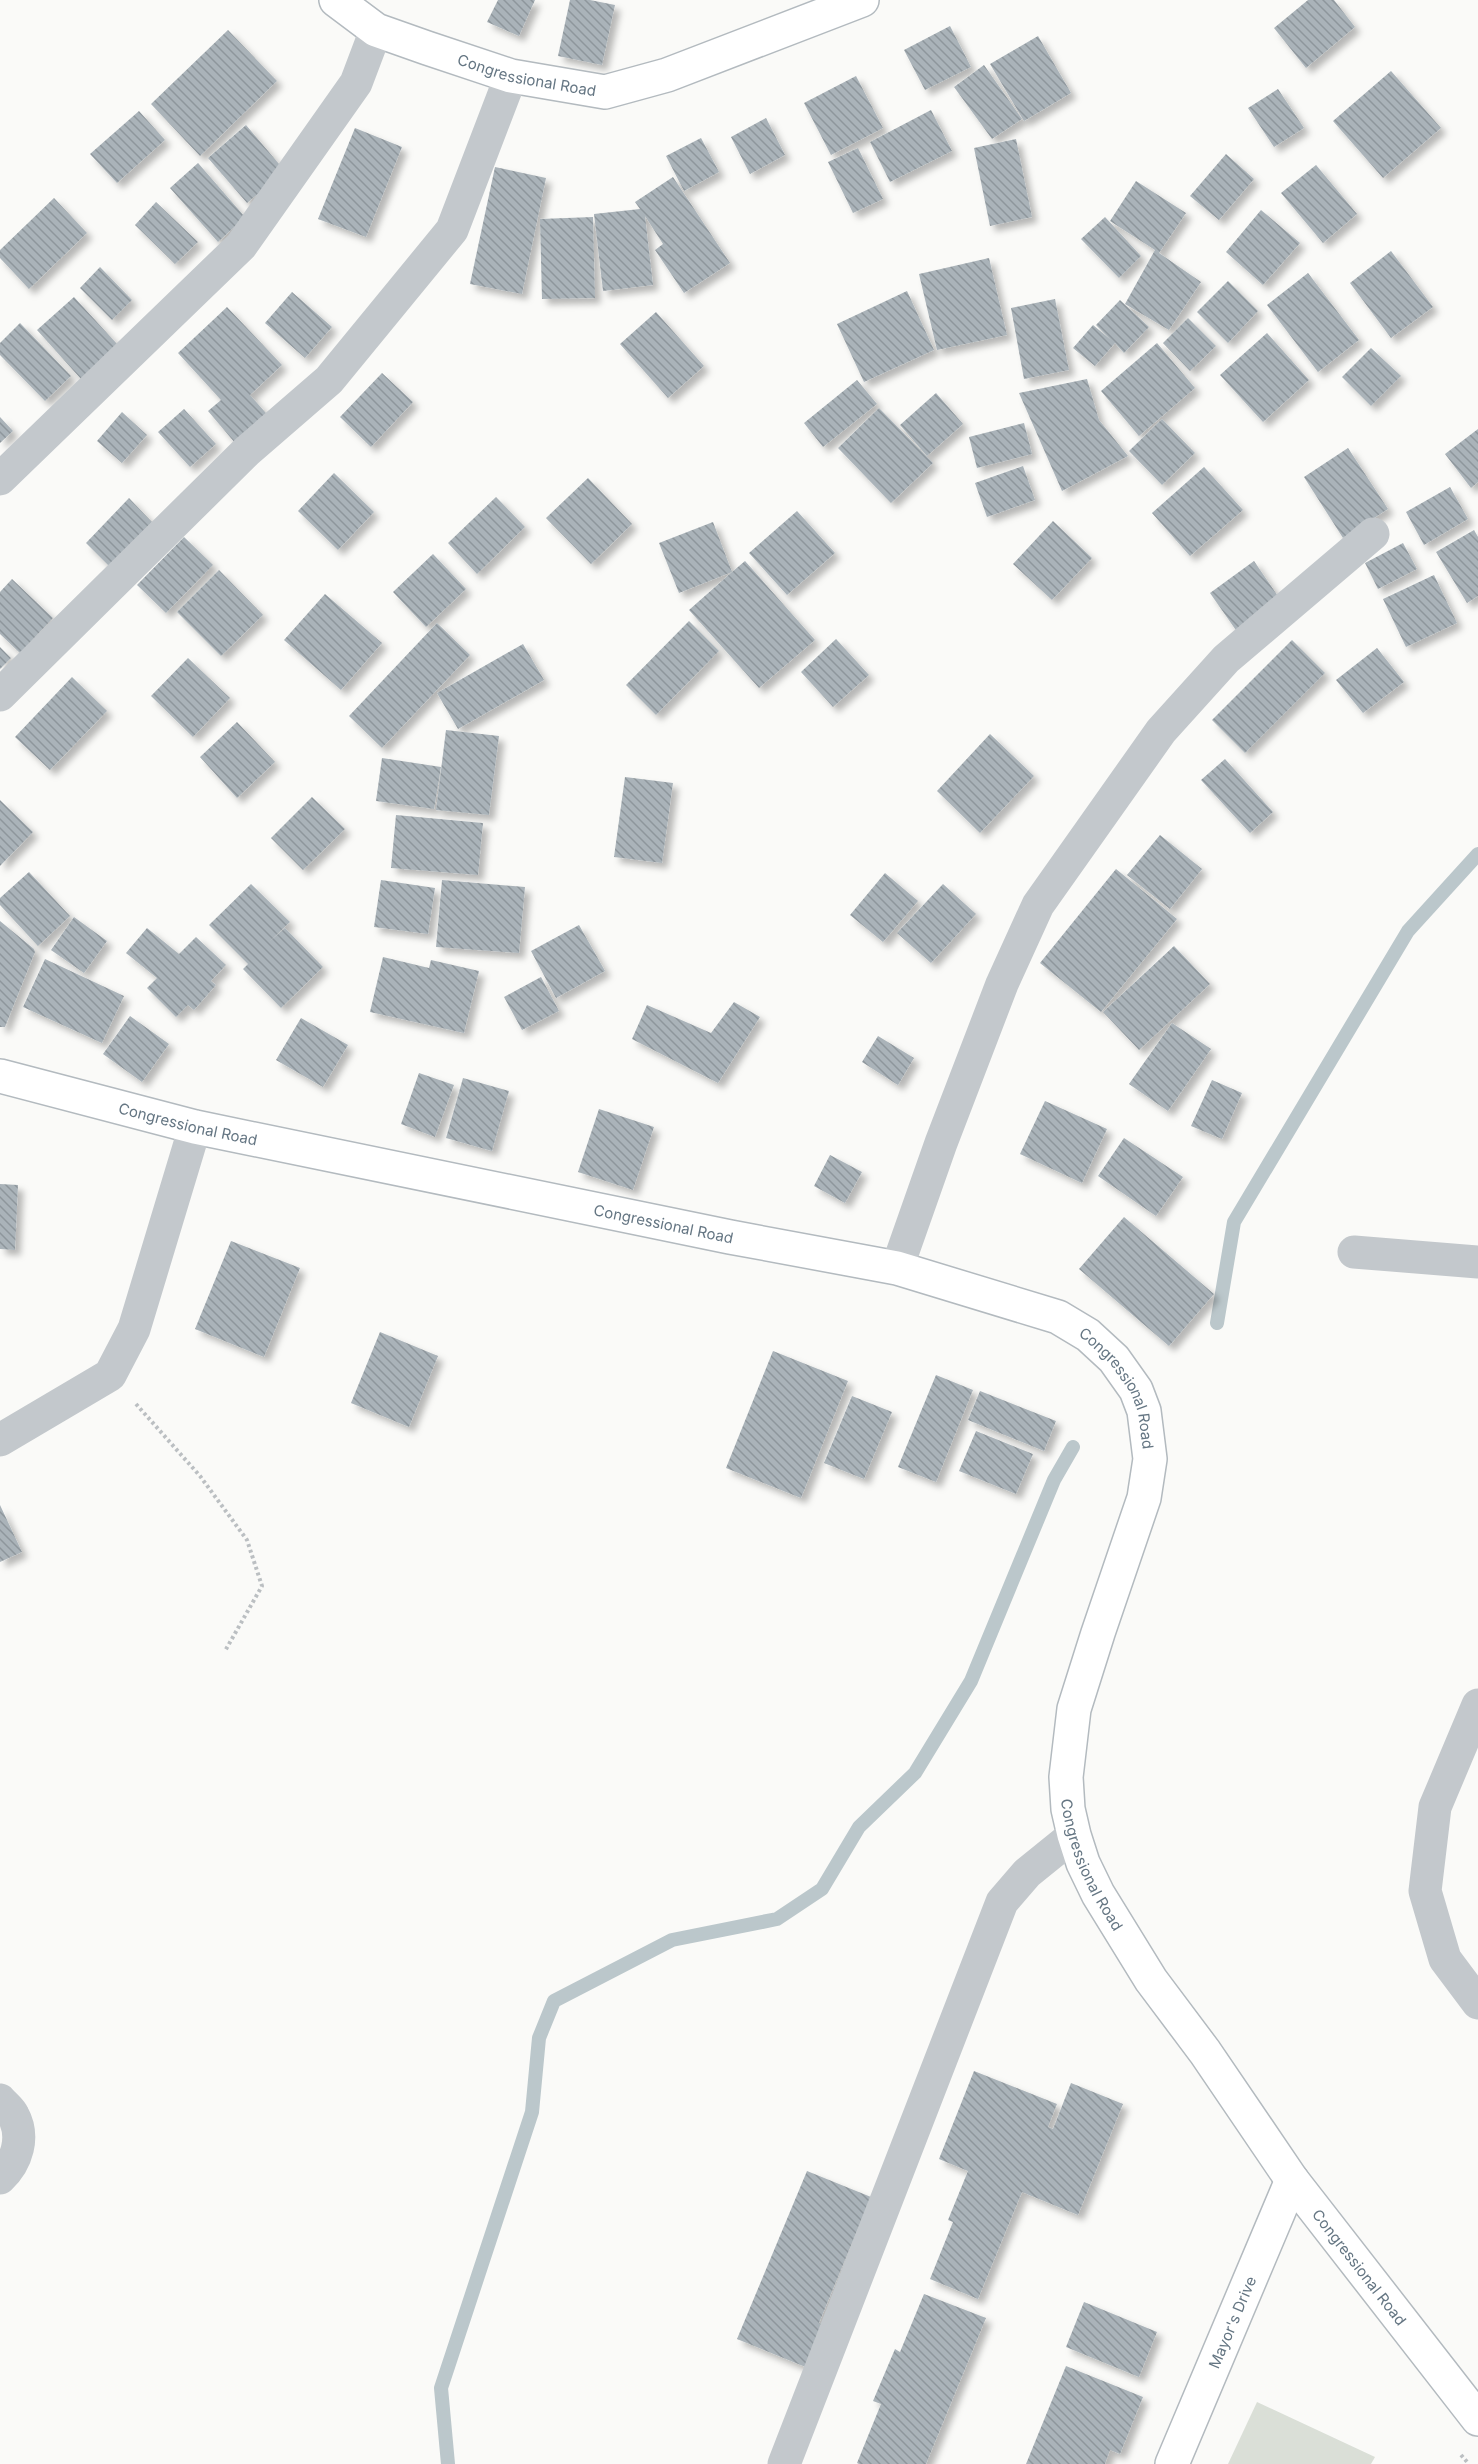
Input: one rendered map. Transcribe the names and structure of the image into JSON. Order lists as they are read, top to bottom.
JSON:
{
  "streets": {
    "main road": ["Congressional Road", "Mayor's Drive"]
  },
  "crossings": [
    ["Congressional Road", "Mayor's Drive"]
  ]
}
